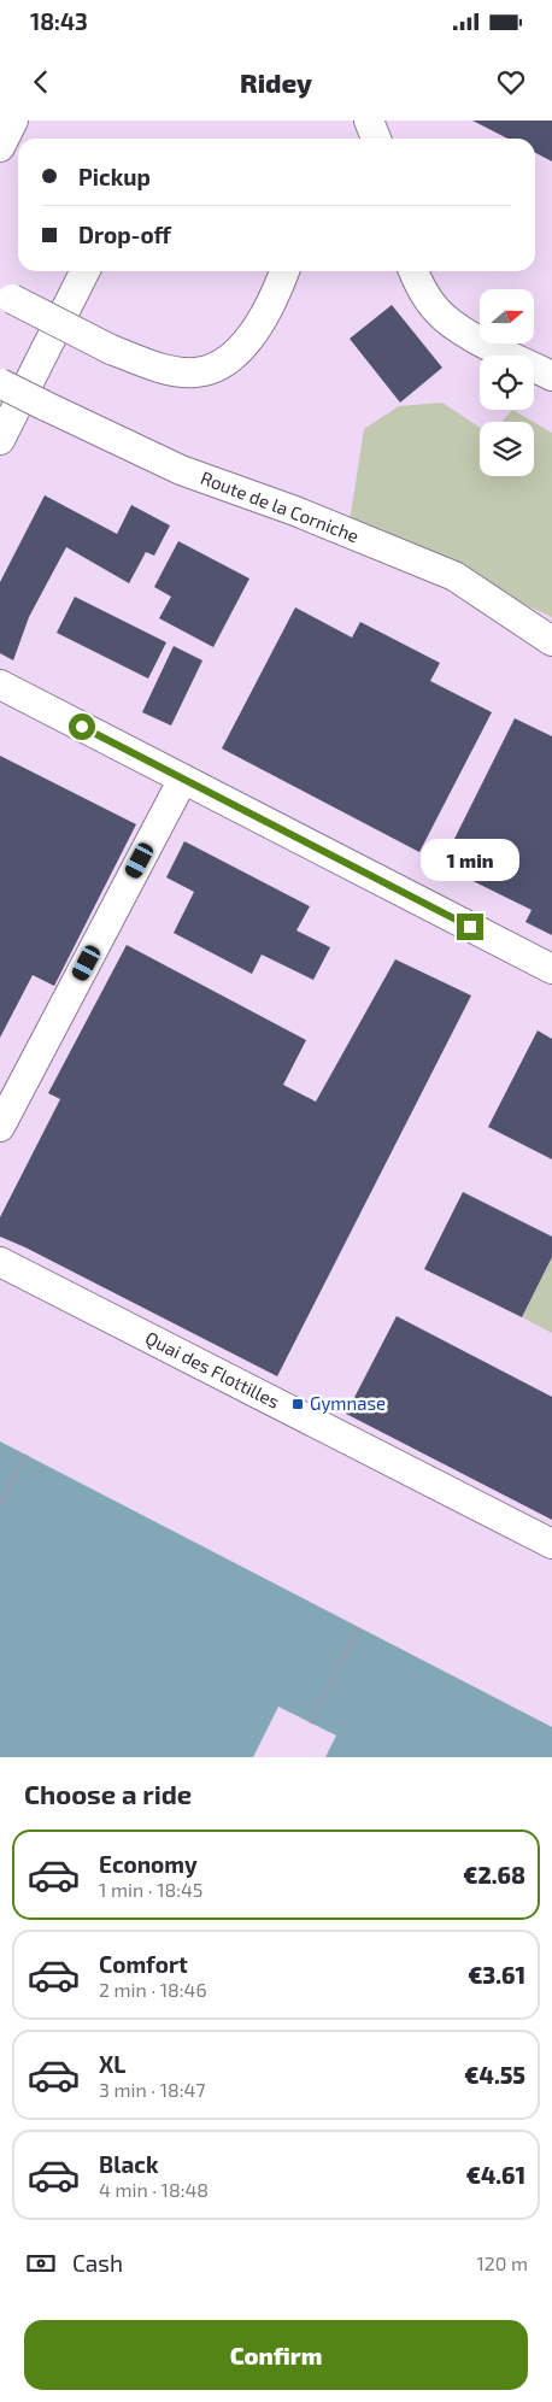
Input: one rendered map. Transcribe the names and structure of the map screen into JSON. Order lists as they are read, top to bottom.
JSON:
{
  "streets": {
    "street": ["Route de la Corniche", "Quai des Flottilles"]
  },
  "places": {
    "transit": ["Gymnase"]
  },
  "north": "right",
  "page": {
    "status": "18:43",
    "header": "Ridey",
    "banner": ["Pickup", "Drop-off"],
    "bubble": "1 min",
    "heading": "Choose a ride",
    "list": [
      {
        "name": "Economy",
        "note": "1 min · 18:45",
        "value": "€2.68"
      },
      {
        "name": "Comfort",
        "note": "2 min · 18:46",
        "value": "€3.61"
      },
      {
        "name": "XL",
        "note": "3 min · 18:47",
        "value": "€4.55"
      },
      {
        "name": "Black",
        "note": "4 min · 18:48",
        "value": "€4.61"
      }
    ],
    "pay": ["Cash", "120 m"],
    "buttons": "Confirm"
  }
}
